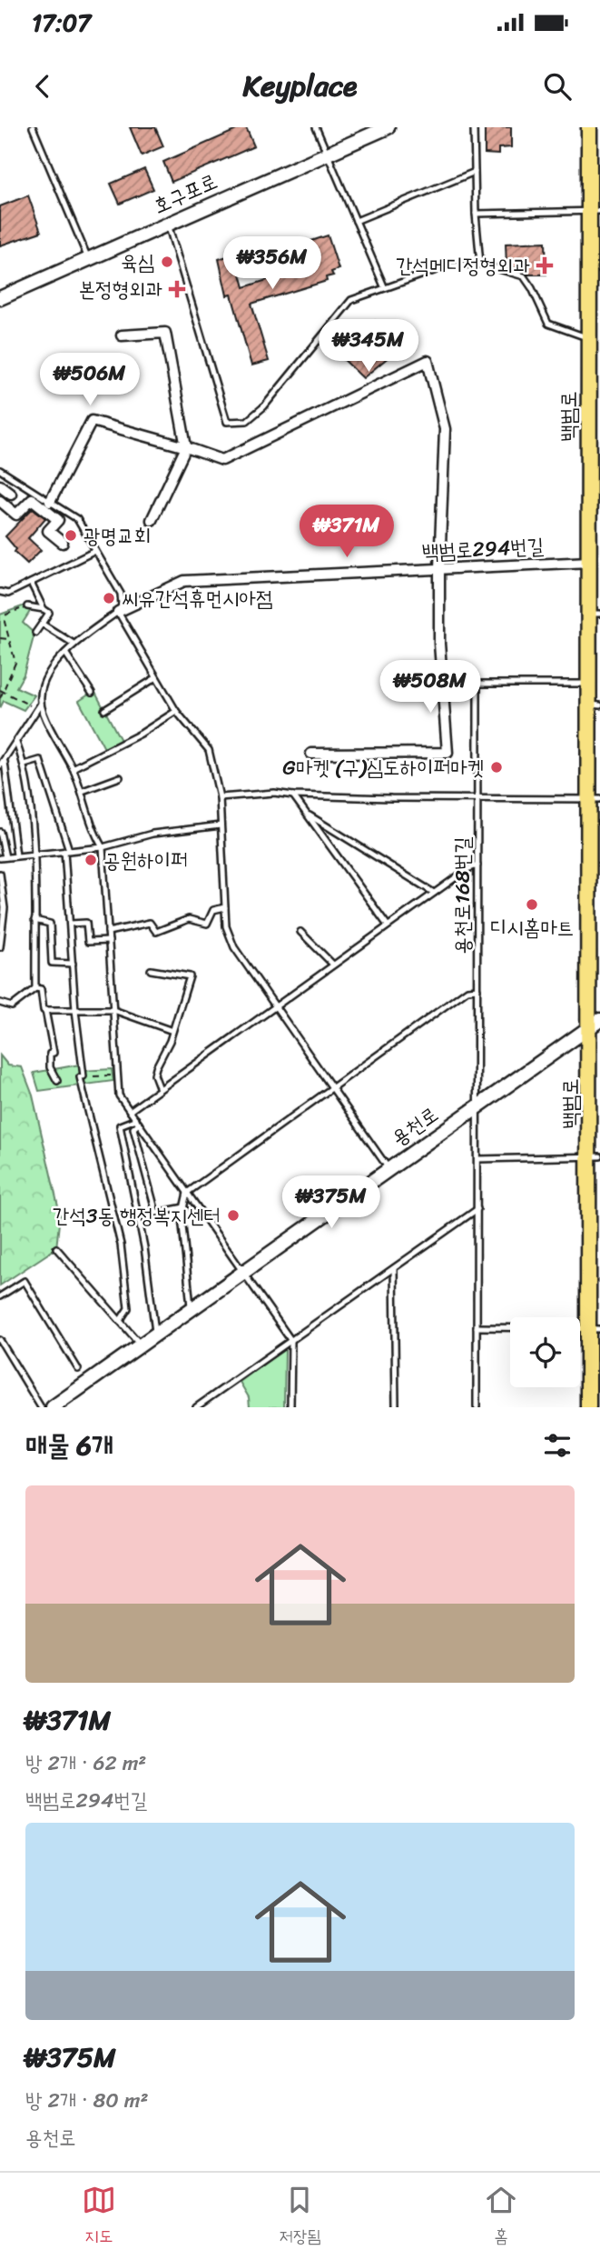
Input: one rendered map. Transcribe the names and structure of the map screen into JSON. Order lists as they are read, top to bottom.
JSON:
{
  "streets": {
    "main road": ["백범로"],
    "street": ["호구포로", "백범로294번길", "용천로"],
    "lane": ["용천로168번길"]
  },
  "crossings": [
    ["백범로", "백범로294번길"],
    ["백범로", "용천로168번길"],
    ["백범로", "용천로"],
    ["용천로168번길", "용천로"]
  ],
  "places": {
    "other": [
      "육심",
      "광명교회",
      "씨유간석휴먼시아점",
      "G마켓 (구)심도하이퍼마켓",
      "공원하이퍼",
      "디시홈마트",
      "간석3동 행정복지센터"
    ],
    "health": ["간석메디정형외과", "본정형외과"]
  },
  "page": {
    "status": "17:07",
    "header": "Keyplace",
    "price": [
      "₩356M",
      "₩345M",
      "₩506M",
      "₩371M",
      "₩508M",
      "₩375M"
    ],
    "heading": "매물 6개",
    "list": [
      {
        "name": "₩371M",
        "note": "방 2개 · 62 m² · 백범로294번길"
      },
      {
        "name": "₩375M",
        "note": "방 2개 · 80 m² · 용천로"
      }
    ],
    "tabs": ["지도", "저장됨", "홈"]
  }
}
